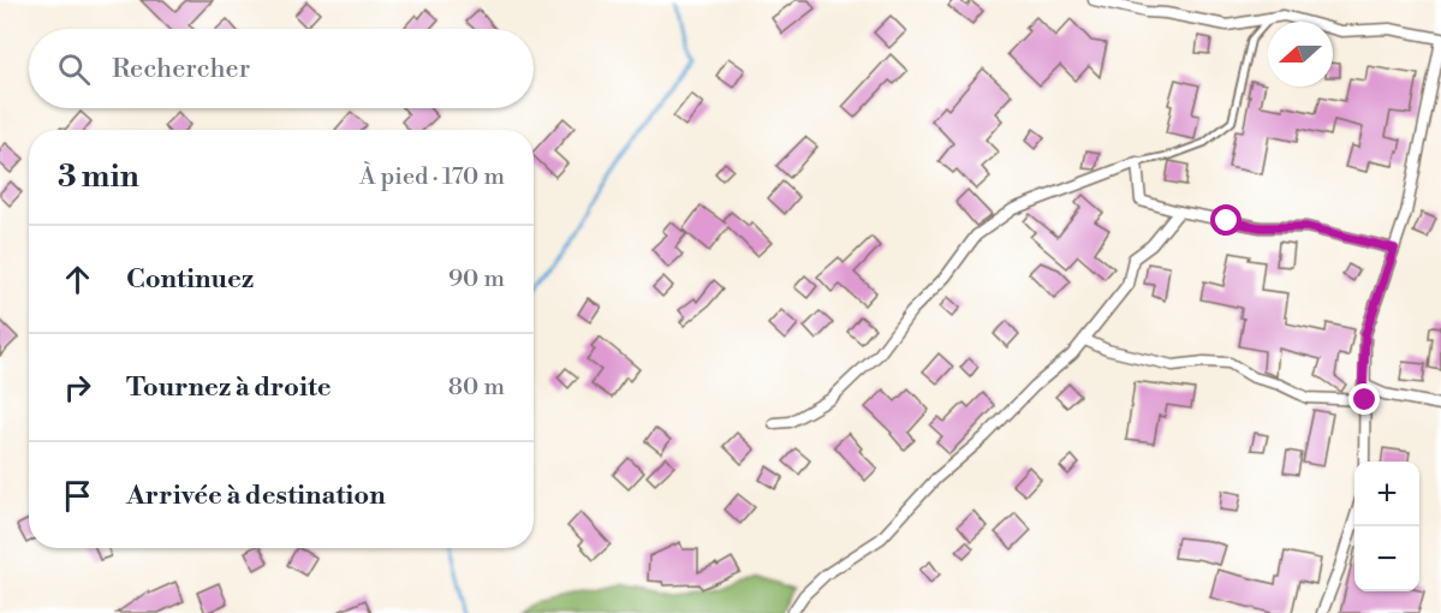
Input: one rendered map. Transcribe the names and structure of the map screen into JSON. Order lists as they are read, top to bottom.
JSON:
{
  "north": "left",
  "page": {
    "search": "Rechercher",
    "heading": ["3 min", "À pied · 170 m"],
    "list": [
      ["Continuez", "90 m"],
      ["Tournez à droite", "80 m"],
      "Arrivée à destination"
    ],
    "map_buttons": ["+", "−"]
  }
}
